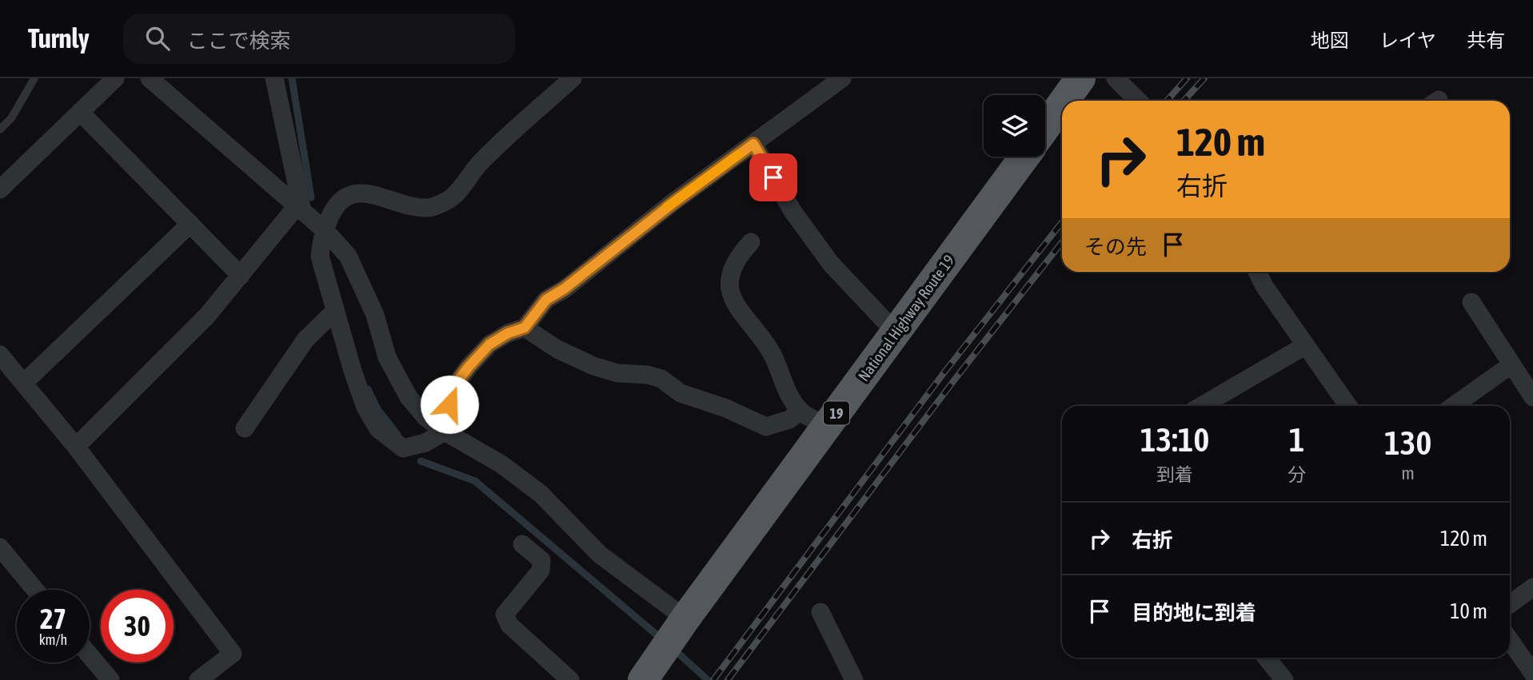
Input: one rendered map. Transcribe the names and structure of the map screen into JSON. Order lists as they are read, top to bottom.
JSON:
{
  "streets": {
    "highway": ["National Highway Route 19", "19"]
  },
  "page": {
    "header": "Turnly",
    "search": "ここで検索",
    "nav": ["地図", "レイヤ", "共有"],
    "turn": ["120 m", "右折"],
    "then": "その先",
    "eta": [
      "13:10",
      "到着",
      "1",
      "分",
      "130",
      "m"
    ],
    "list": [
      {
        "name": "右折",
        "value": "120 m"
      },
      {
        "name": "目的地に到着",
        "value": "10 m"
      }
    ],
    "speed": "27 km/h",
    "limit": "30"
  }
}
